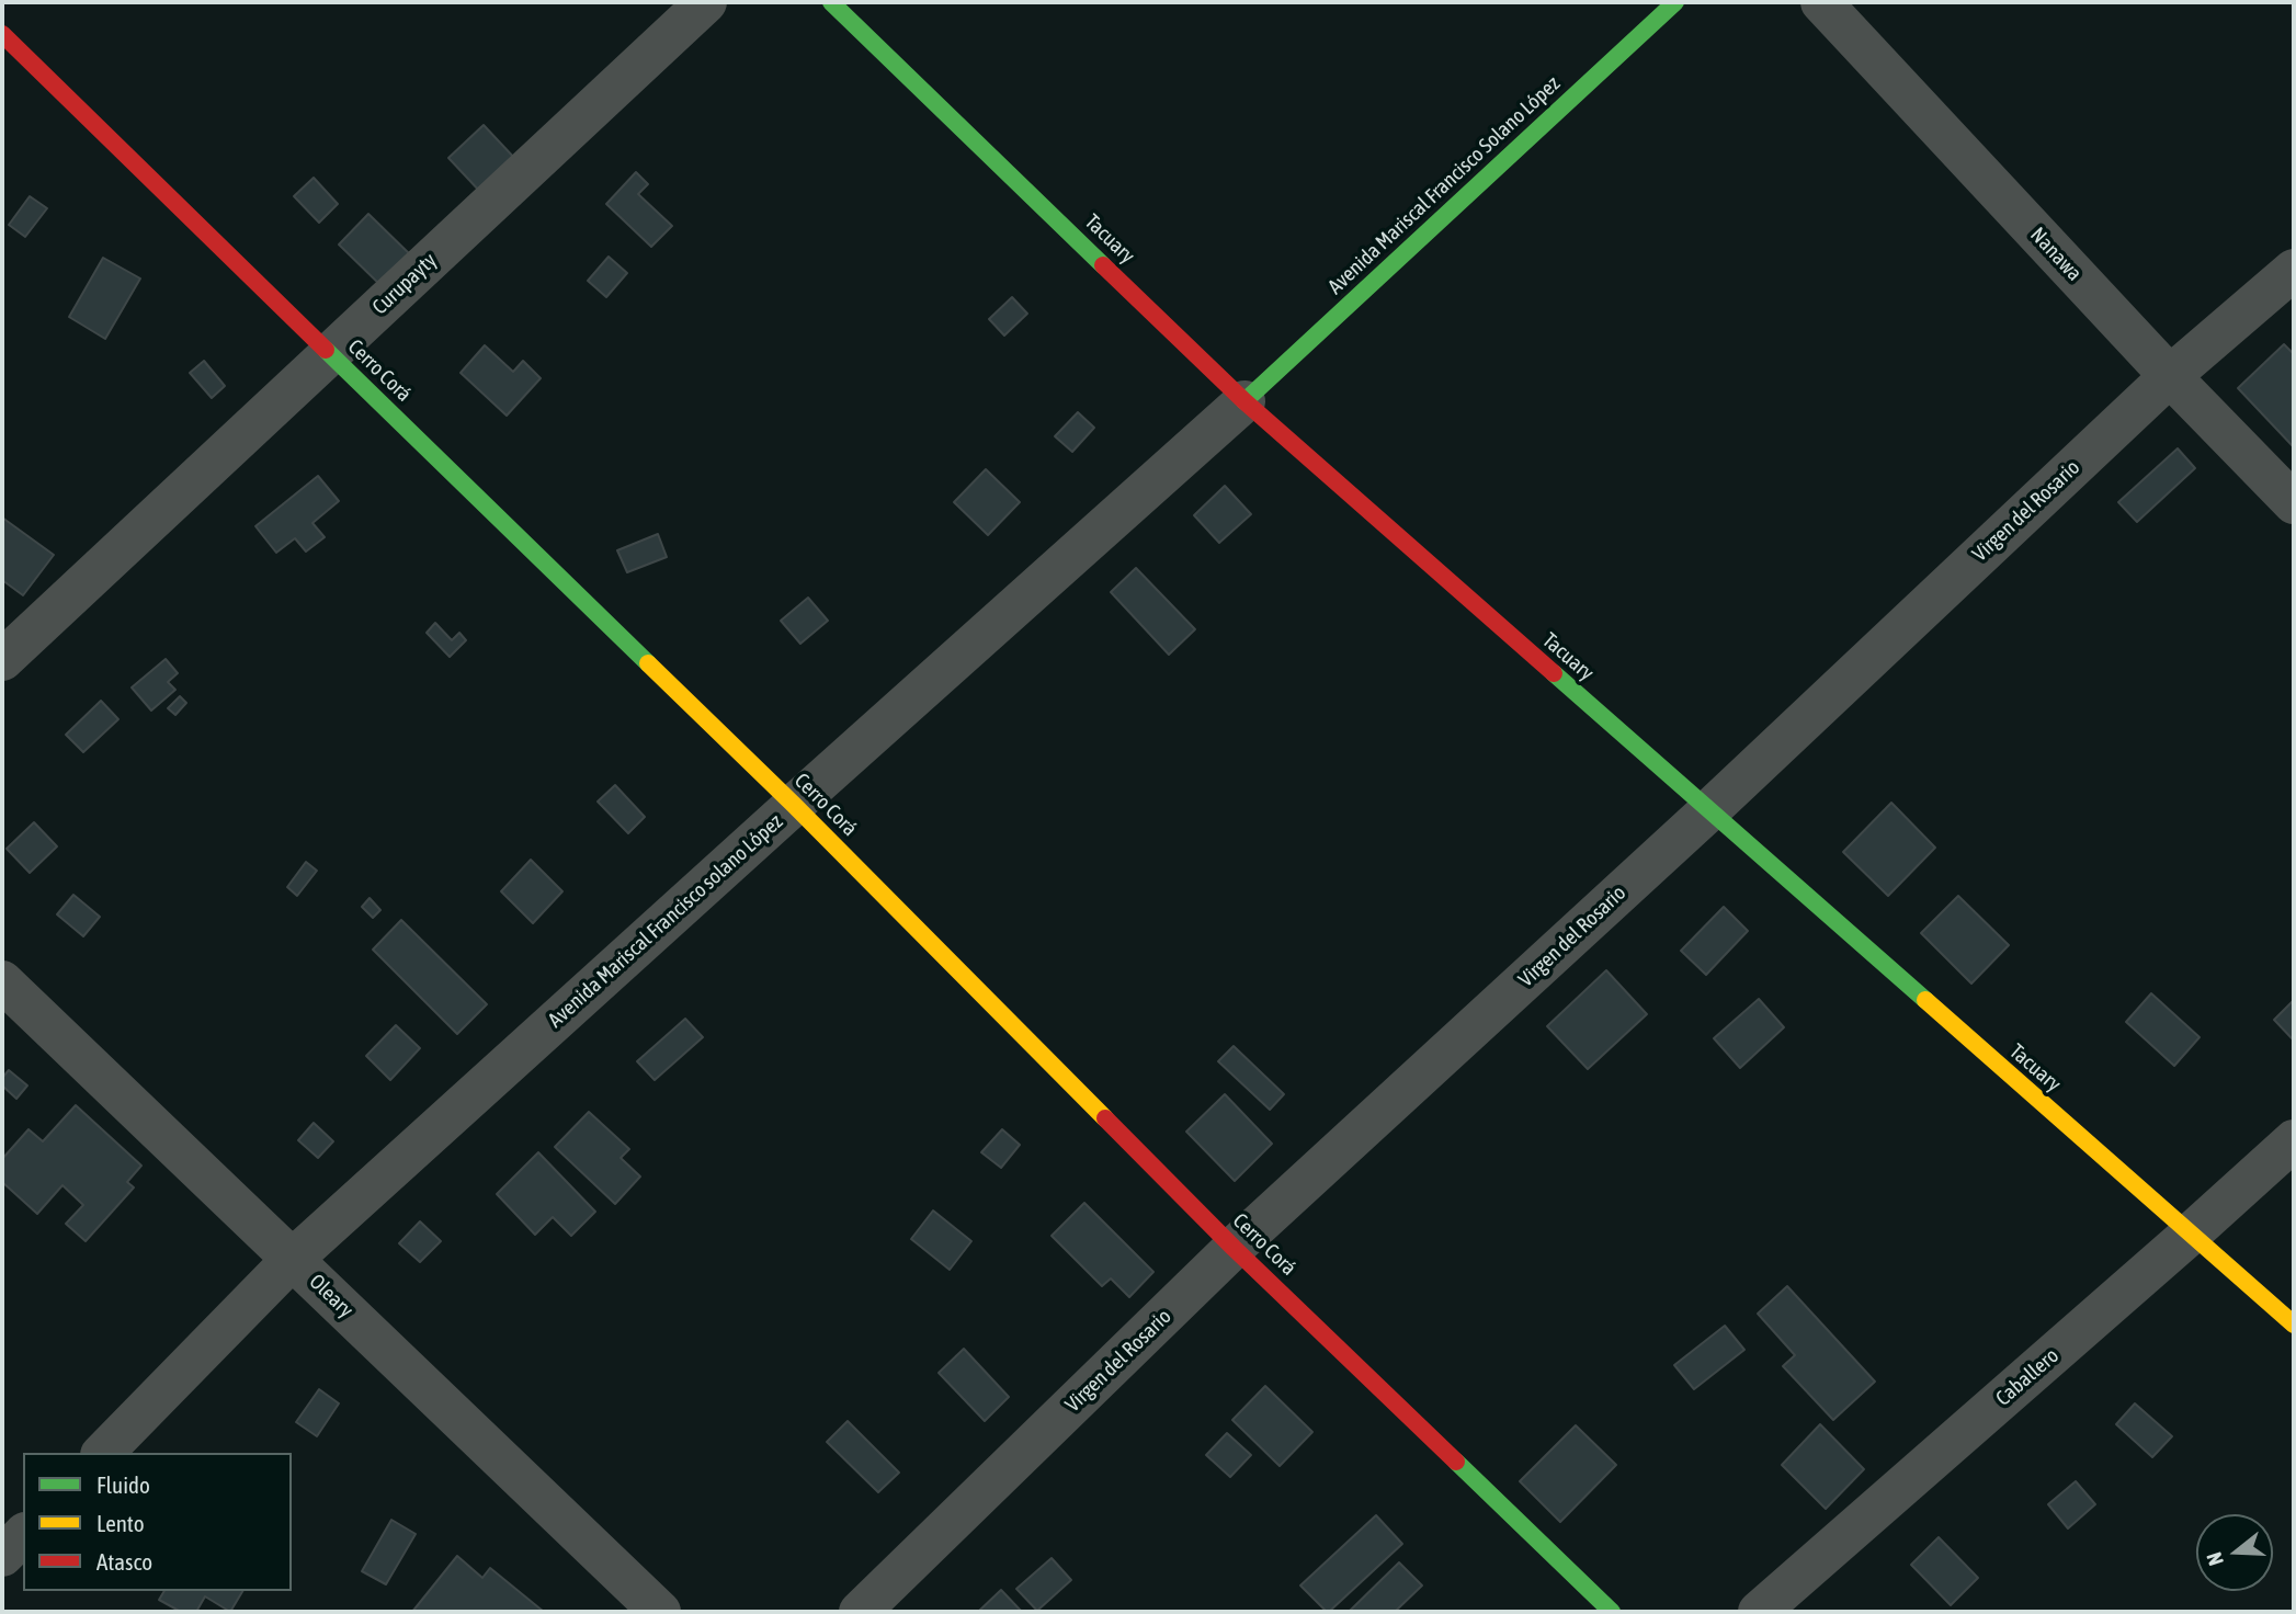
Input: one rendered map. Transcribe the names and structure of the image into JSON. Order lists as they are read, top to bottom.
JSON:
{
  "streets": {
    "street": [
      "Avenida Mariscal Francisco Solano López",
      "Tacuary",
      "Nanawa",
      "Curupayty",
      "Cerro Corá",
      "Virgen del Rosario",
      "Avenida Mariscal Francisco solano López",
      "Oleary",
      "Caballero"
    ]
  },
  "crossings": [
    ["Avenida Mariscal Francisco Solano López", "Tacuary"],
    ["Avenida Mariscal Francisco Solano López", "Avenida Mariscal Francisco solano López"],
    ["Tacuary", "Virgen del Rosario"],
    ["Tacuary", "Avenida Mariscal Francisco solano López"],
    ["Tacuary", "Caballero"],
    ["Nanawa", "Virgen del Rosario"],
    ["Curupayty", "Cerro Corá"],
    ["Cerro Corá", "Virgen del Rosario"],
    ["Cerro Corá", "Avenida Mariscal Francisco solano López"],
    ["Avenida Mariscal Francisco solano López", "Oleary"]
  ],
  "legend": ["Fluido", "Lento", "Atasco"],
  "north": "left"
}
